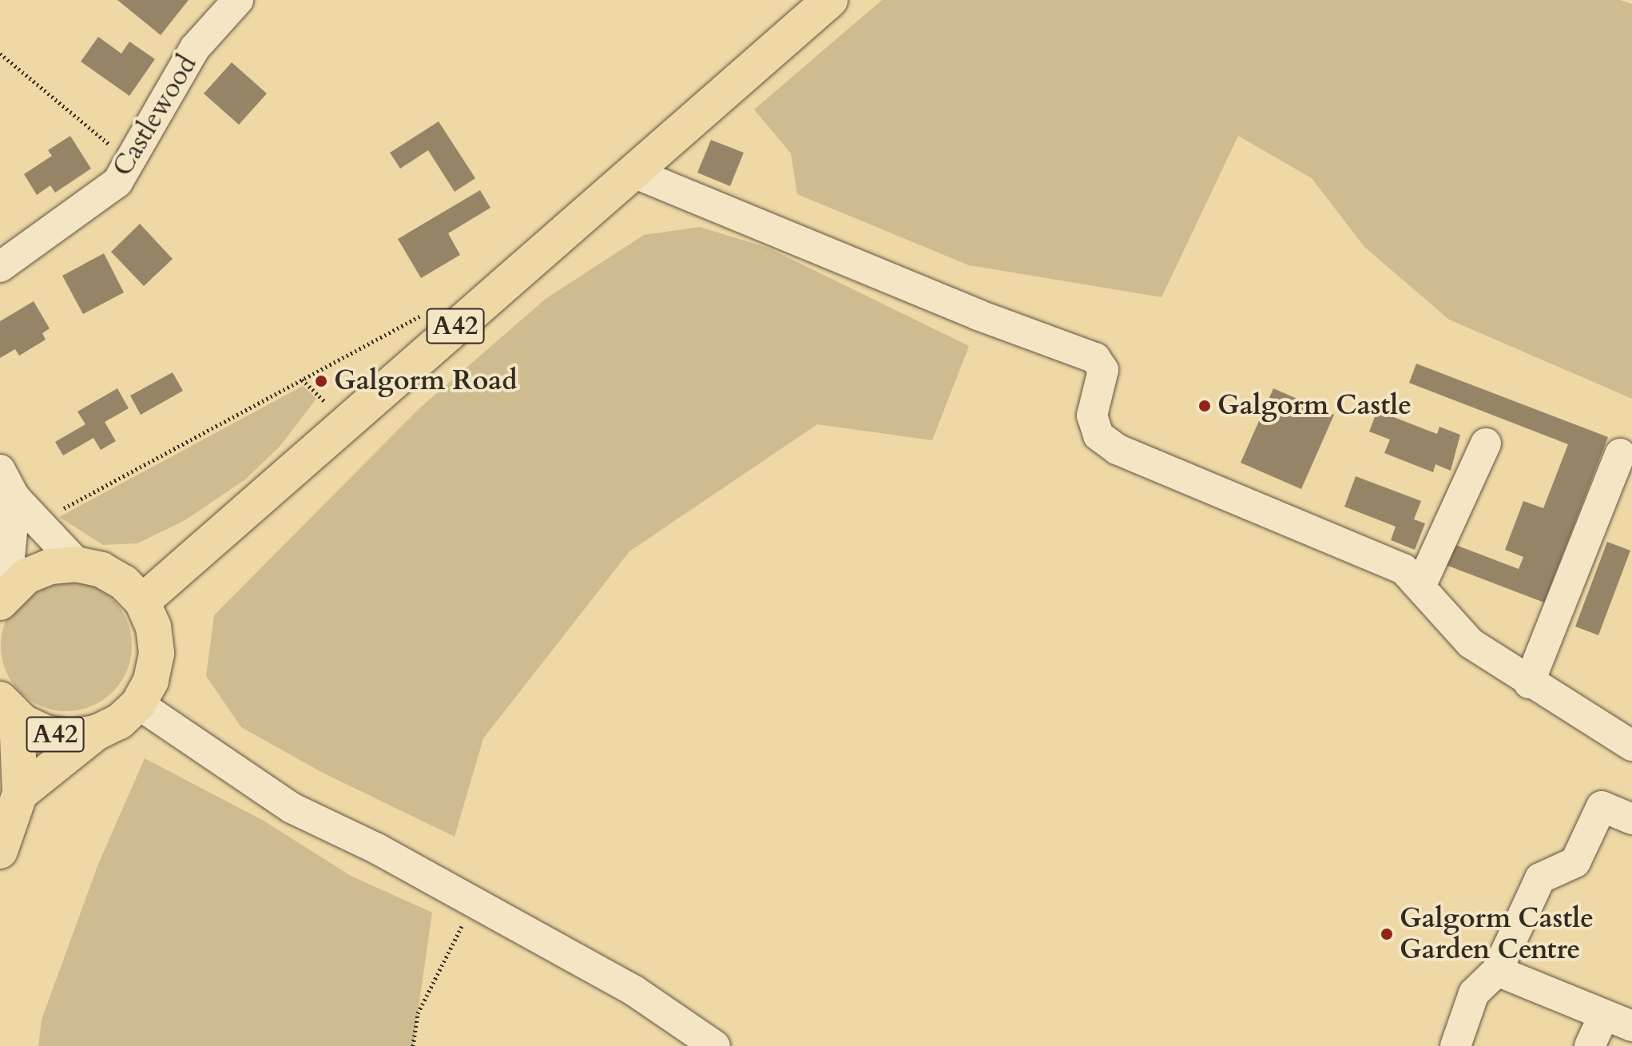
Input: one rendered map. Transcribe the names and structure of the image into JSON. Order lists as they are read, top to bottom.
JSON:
{
  "streets": {
    "main road": ["A42"],
    "street": ["Castlewood"]
  },
  "places": ["Galgorm Road", "Galgorm Castle", "Galgorm Castle Garden Centre"]
}
